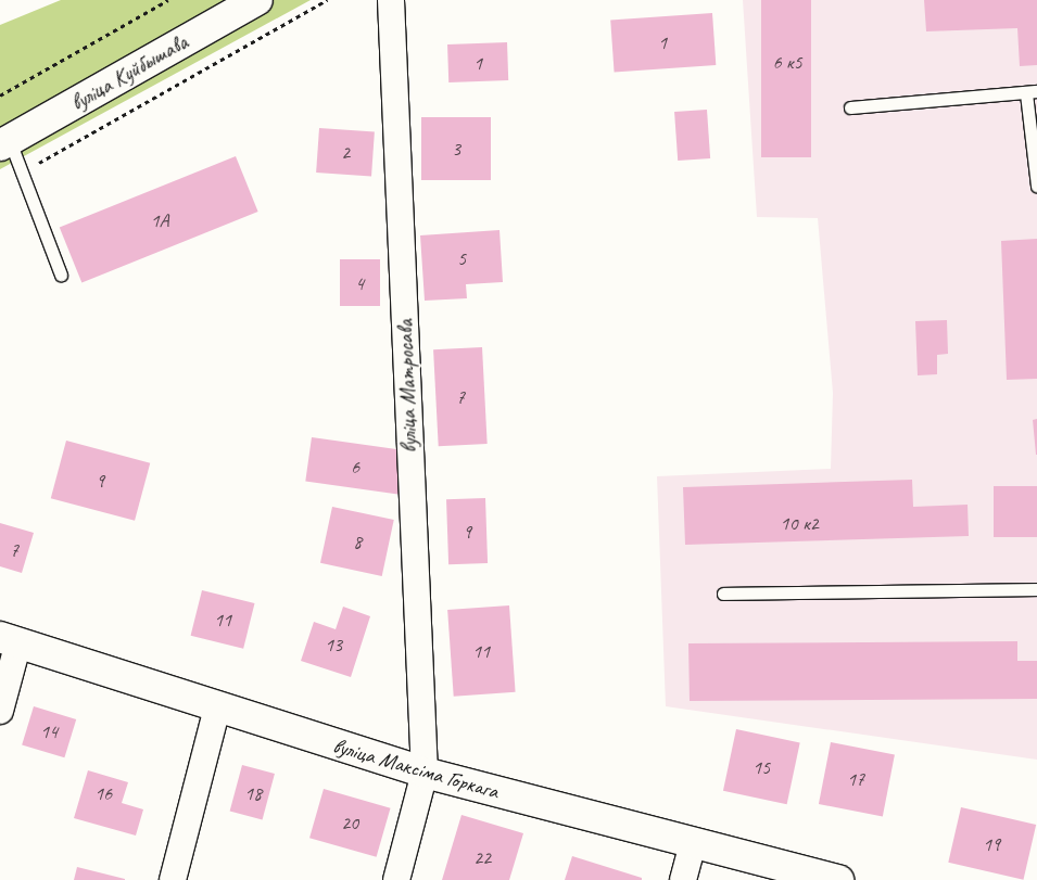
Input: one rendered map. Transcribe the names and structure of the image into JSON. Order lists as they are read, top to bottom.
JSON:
{
  "streets": {
    "street": ["вуліца Куйбышава", "вуліца Матросава", "вуліца Максіма Горкага"]
  },
  "crossings": [
    ["вуліца Матросава", "вуліца Максіма Горкага"]
  ],
  "house_numbers": [
    "1",
    "6 к5",
    "1",
    "3",
    "2",
    "1А",
    "5",
    "4",
    "7",
    "6",
    "9",
    "10 к2",
    "9",
    "8",
    "7",
    "11",
    "13",
    "11",
    "14",
    "15",
    "17",
    "16",
    "18",
    "20",
    "19",
    "22"
  ]
}
